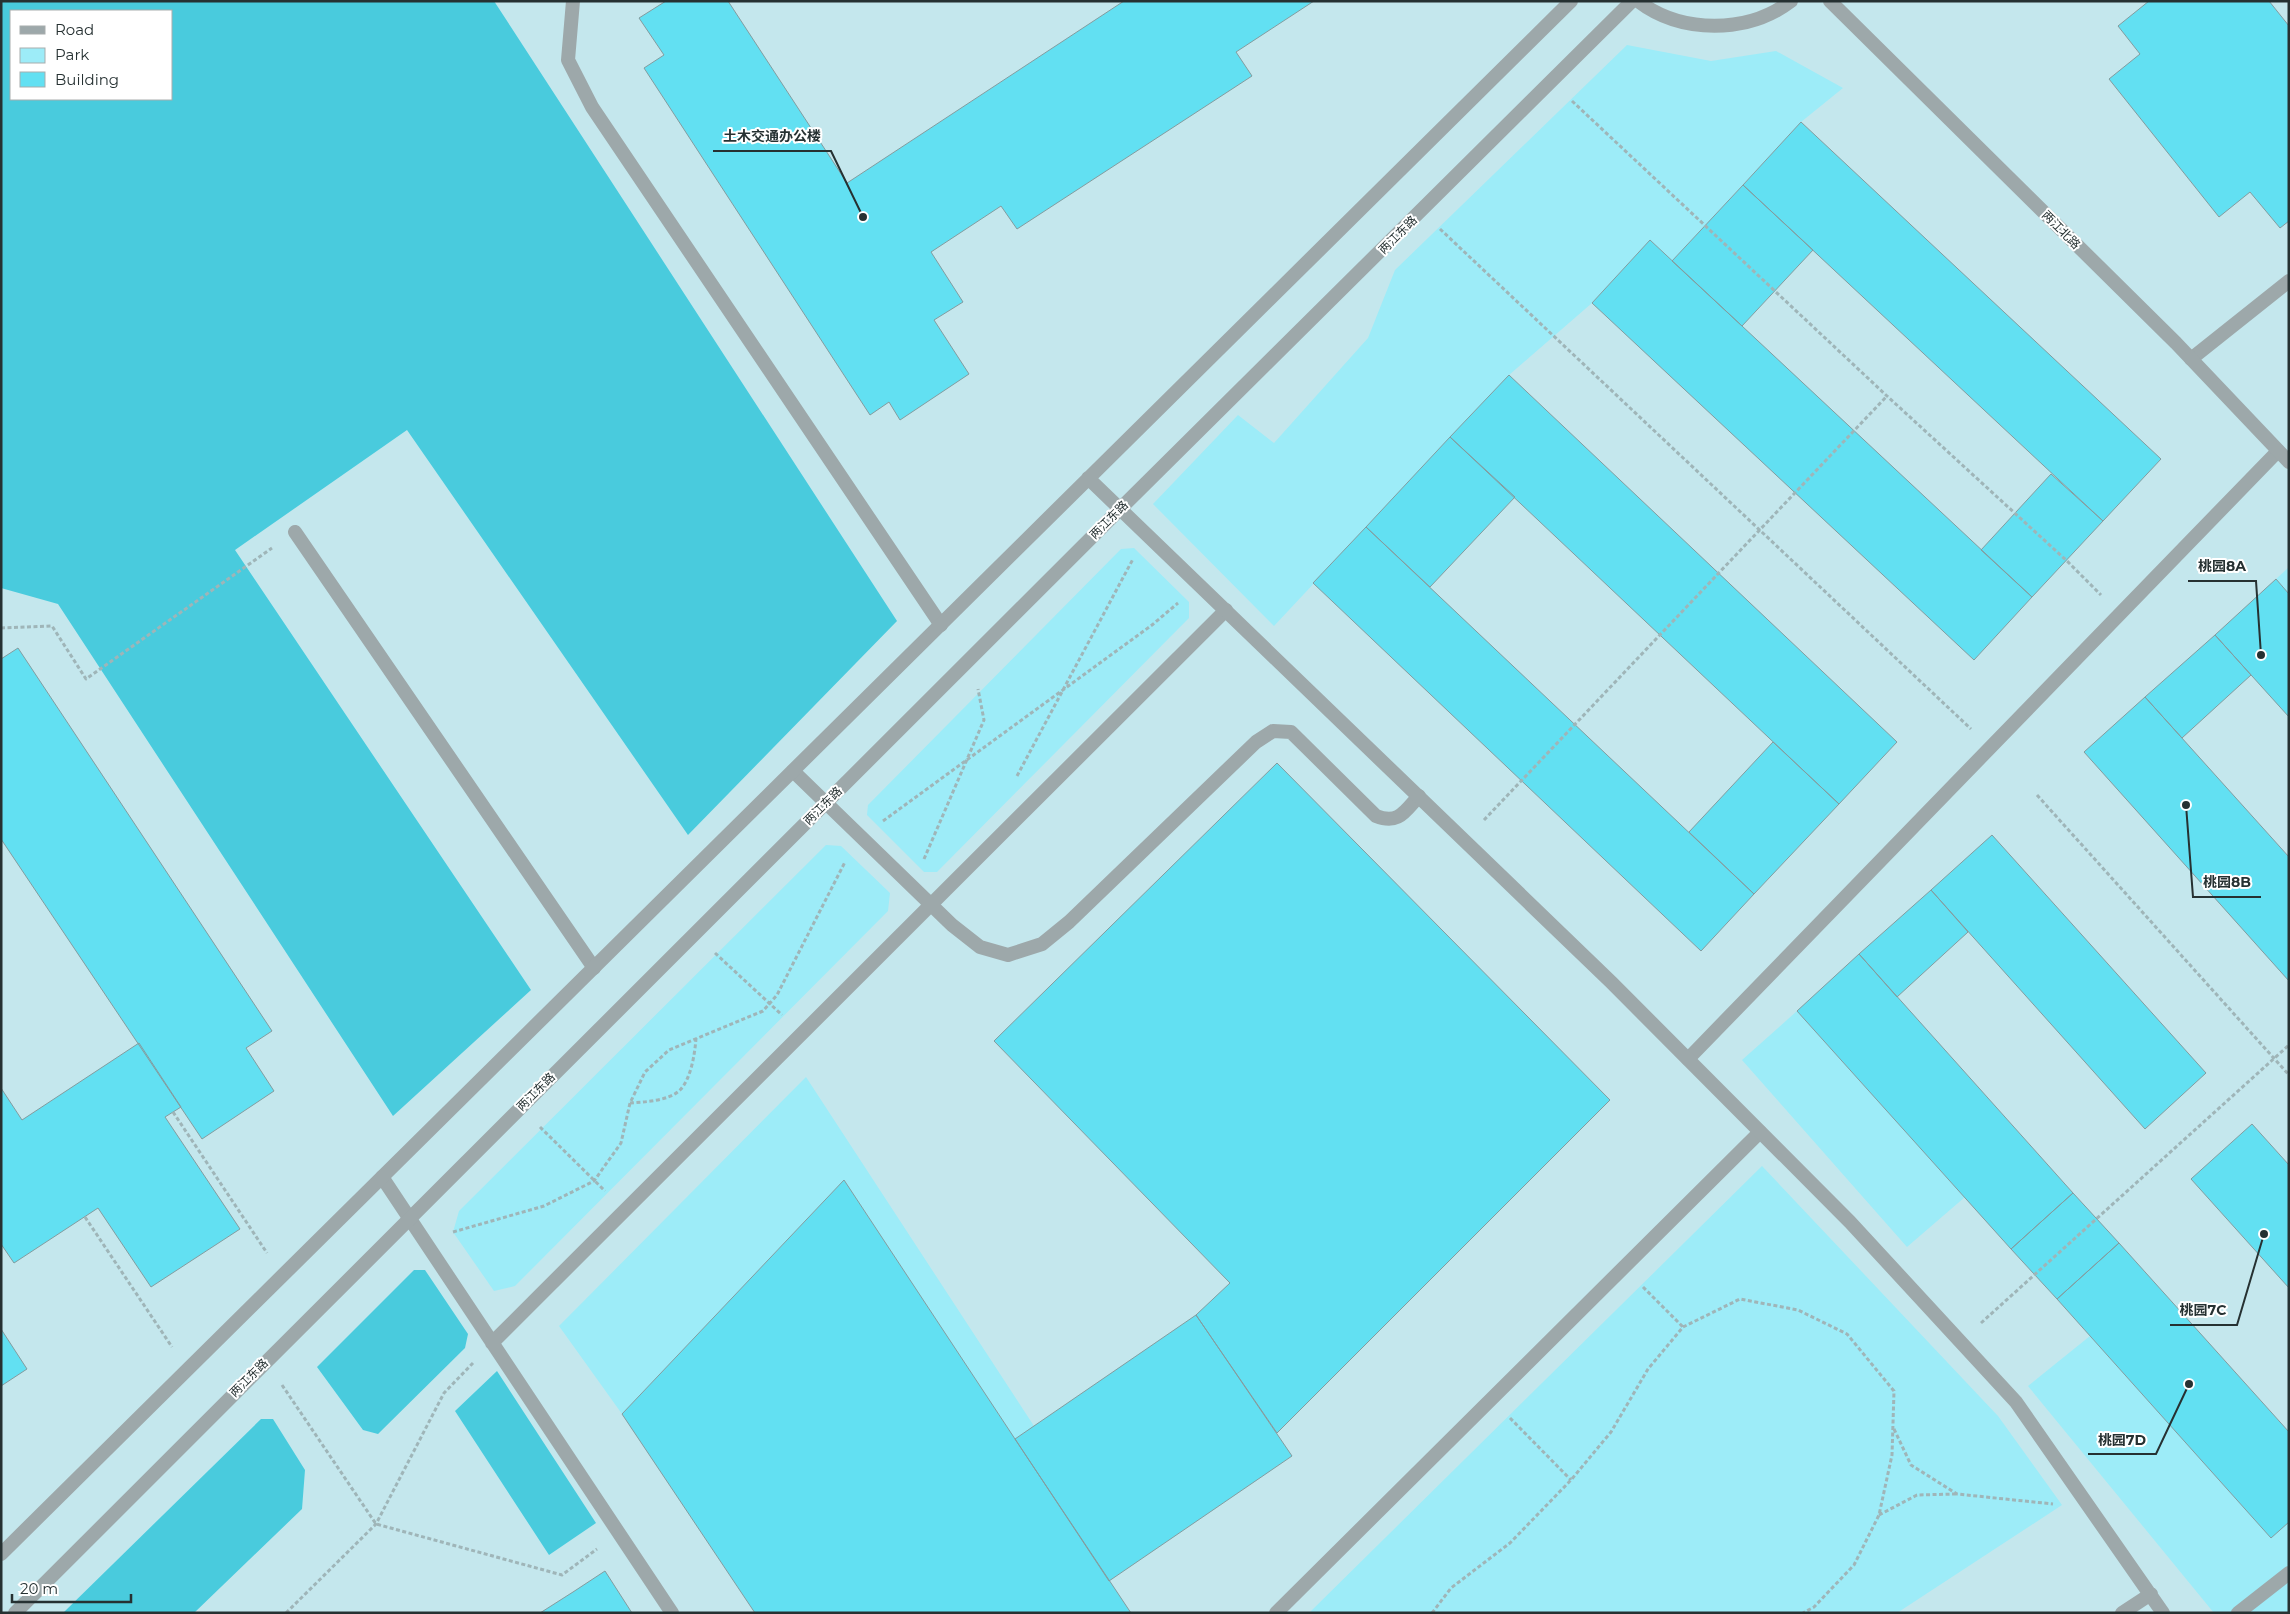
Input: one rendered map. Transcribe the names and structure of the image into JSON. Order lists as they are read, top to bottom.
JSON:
{
  "streets": {
    "street": ["两江北路", "两江东路"]
  },
  "places": [
    "土木交通办公楼",
    "桃园8A",
    "桃园8B",
    "桃园7C",
    "桃园7D"
  ],
  "legend": ["Road", "Park", "Building"],
  "scale_bar": "20 m"
}
